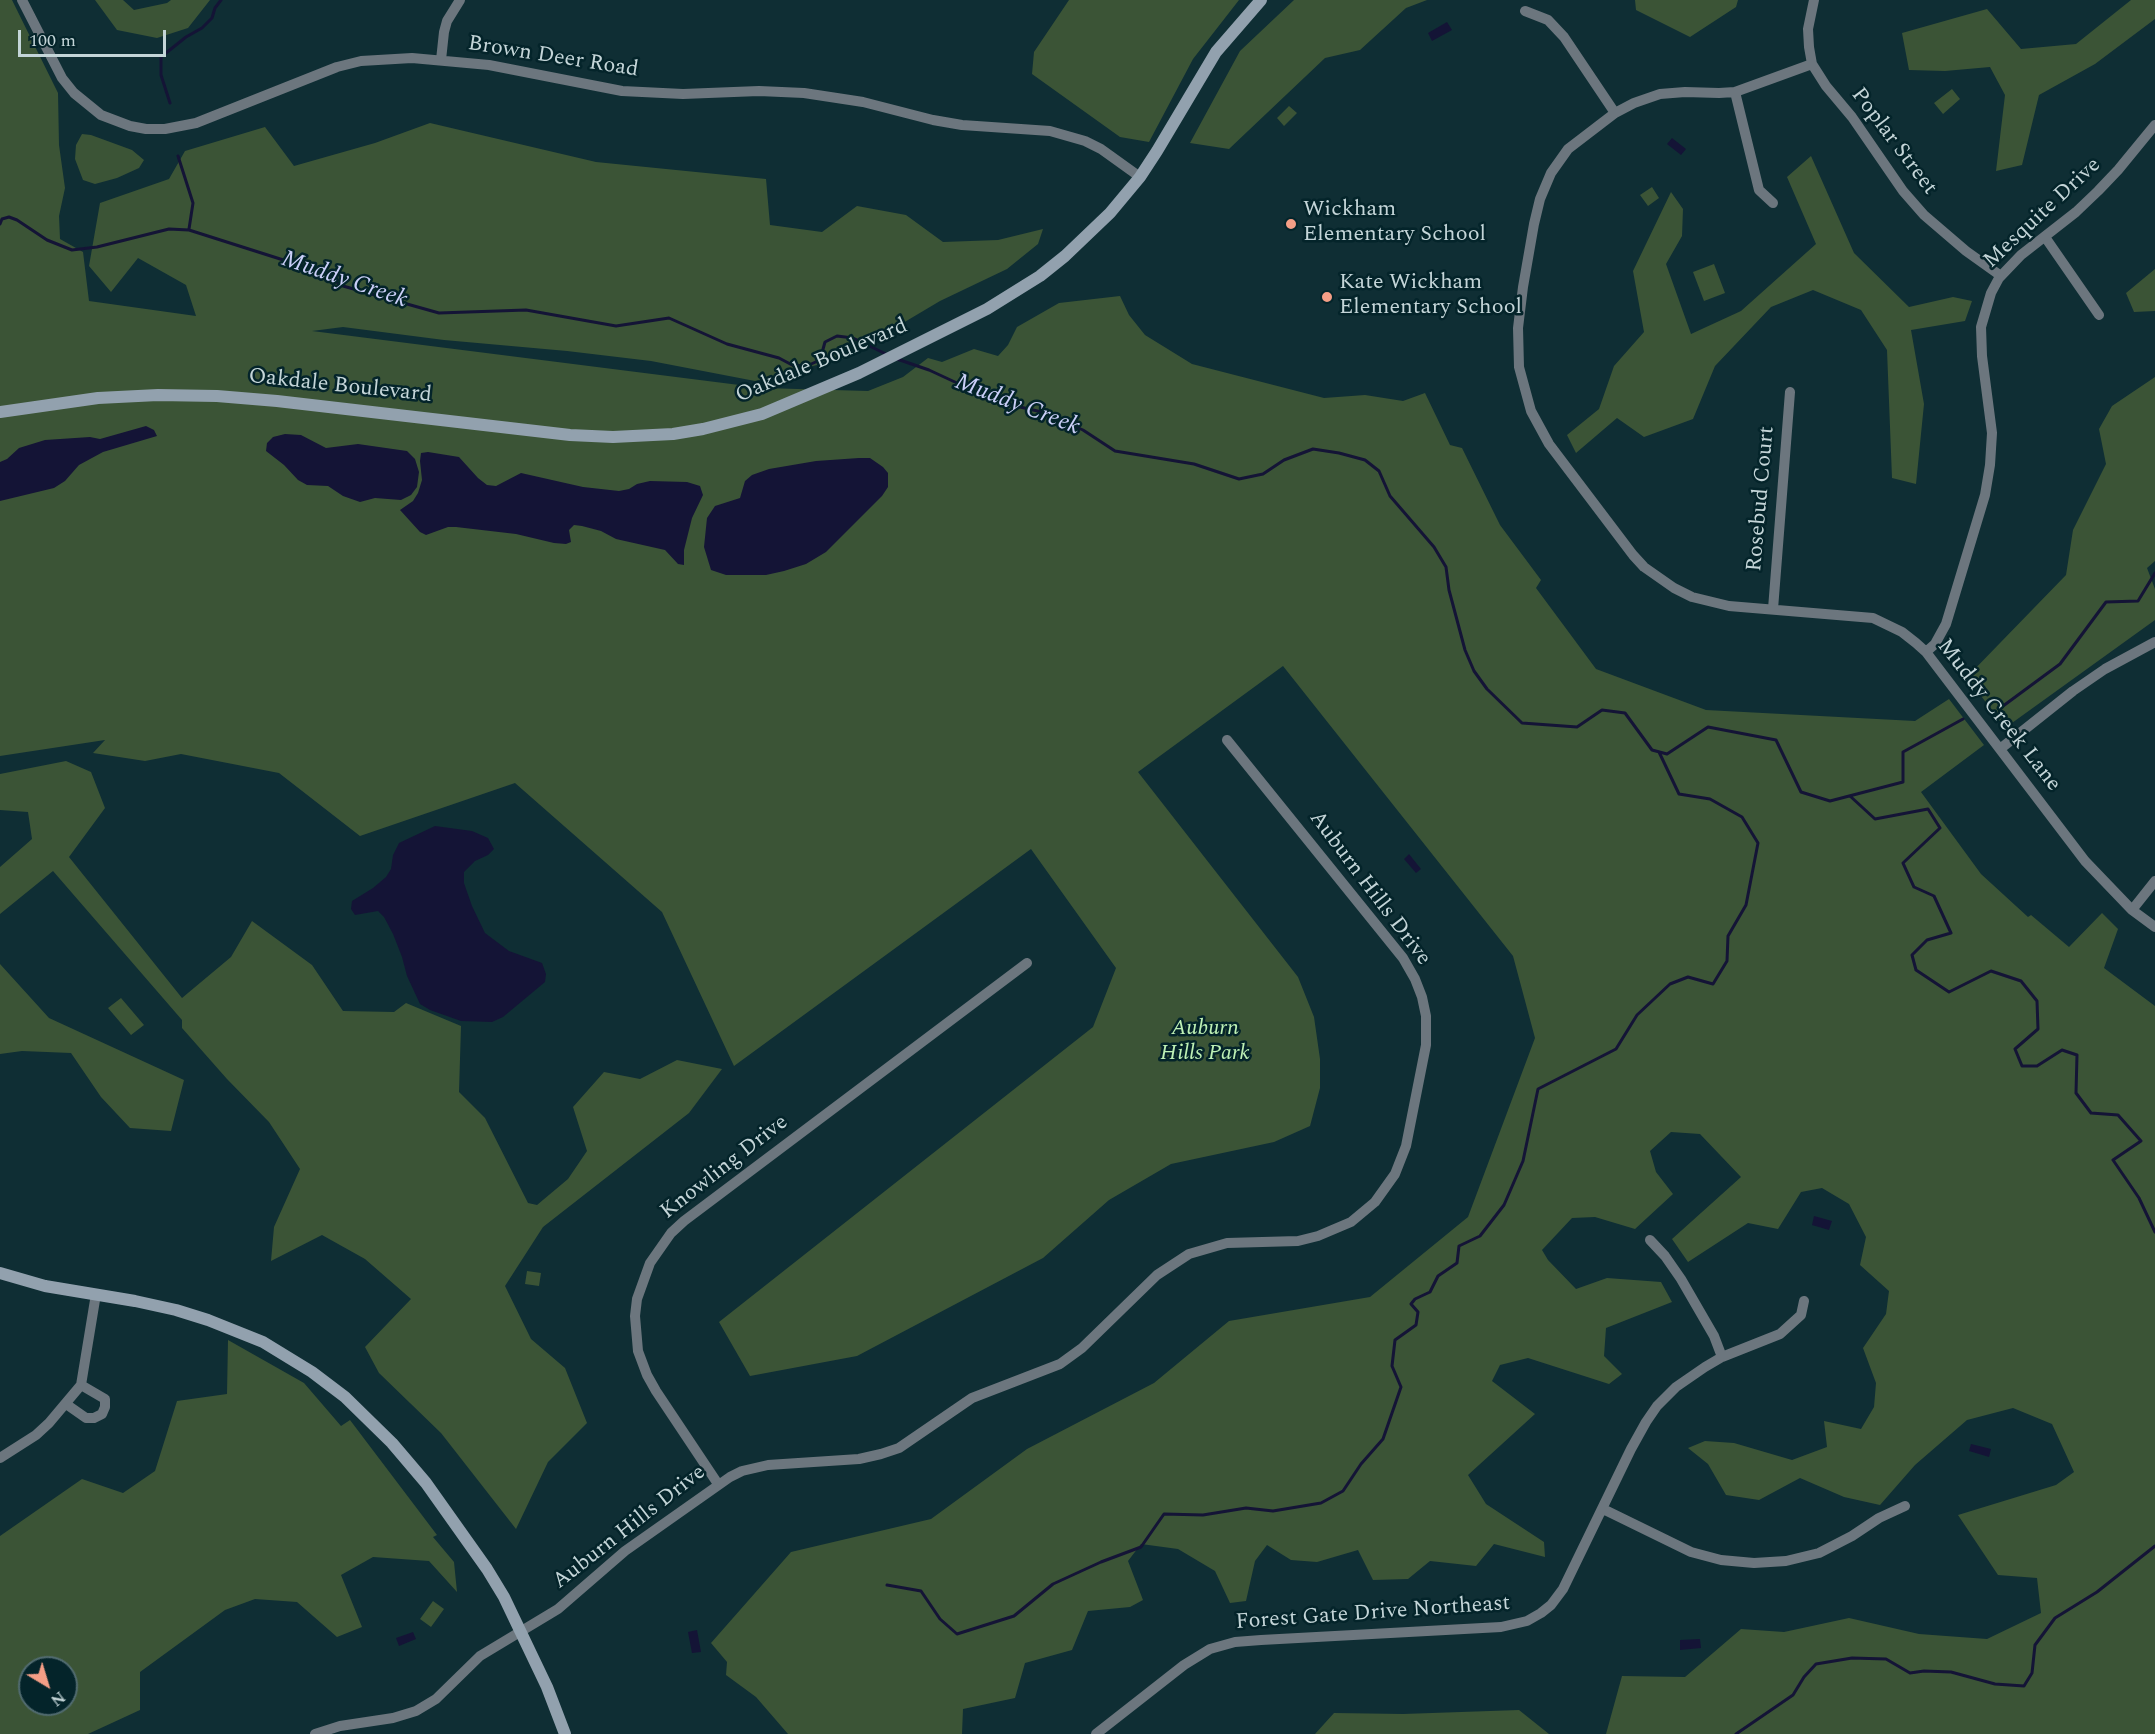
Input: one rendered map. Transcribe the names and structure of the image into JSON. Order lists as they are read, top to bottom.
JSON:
{
  "streets": {
    "main road": ["Oakdale Boulevard"],
    "street": [
      "Brown Deer Road",
      "Poplar Street",
      "Mesquite Drive",
      "Rosebud Court",
      "Muddy Creek Lane",
      "Auburn Hills Drive",
      "Knowling Drive",
      "Forest Gate Drive Northeast"
    ]
  },
  "crossings": [
    ["Brown Deer Road", "Oakdale Boulevard"],
    ["Poplar Street", "Mesquite Drive"],
    ["Poplar Street", "Muddy Creek Lane"],
    ["Mesquite Drive", "Muddy Creek Lane"],
    ["Rosebud Court", "Muddy Creek Lane"],
    ["Auburn Hills Drive", "Knowling Drive"]
  ],
  "water": ["Muddy Creek"],
  "parks": ["Auburn Hills Park"],
  "places": ["Wickham Elementary School", "Kate Wickham Elementary School"],
  "scale_bar": "100 m",
  "north": "bottom right"
}
